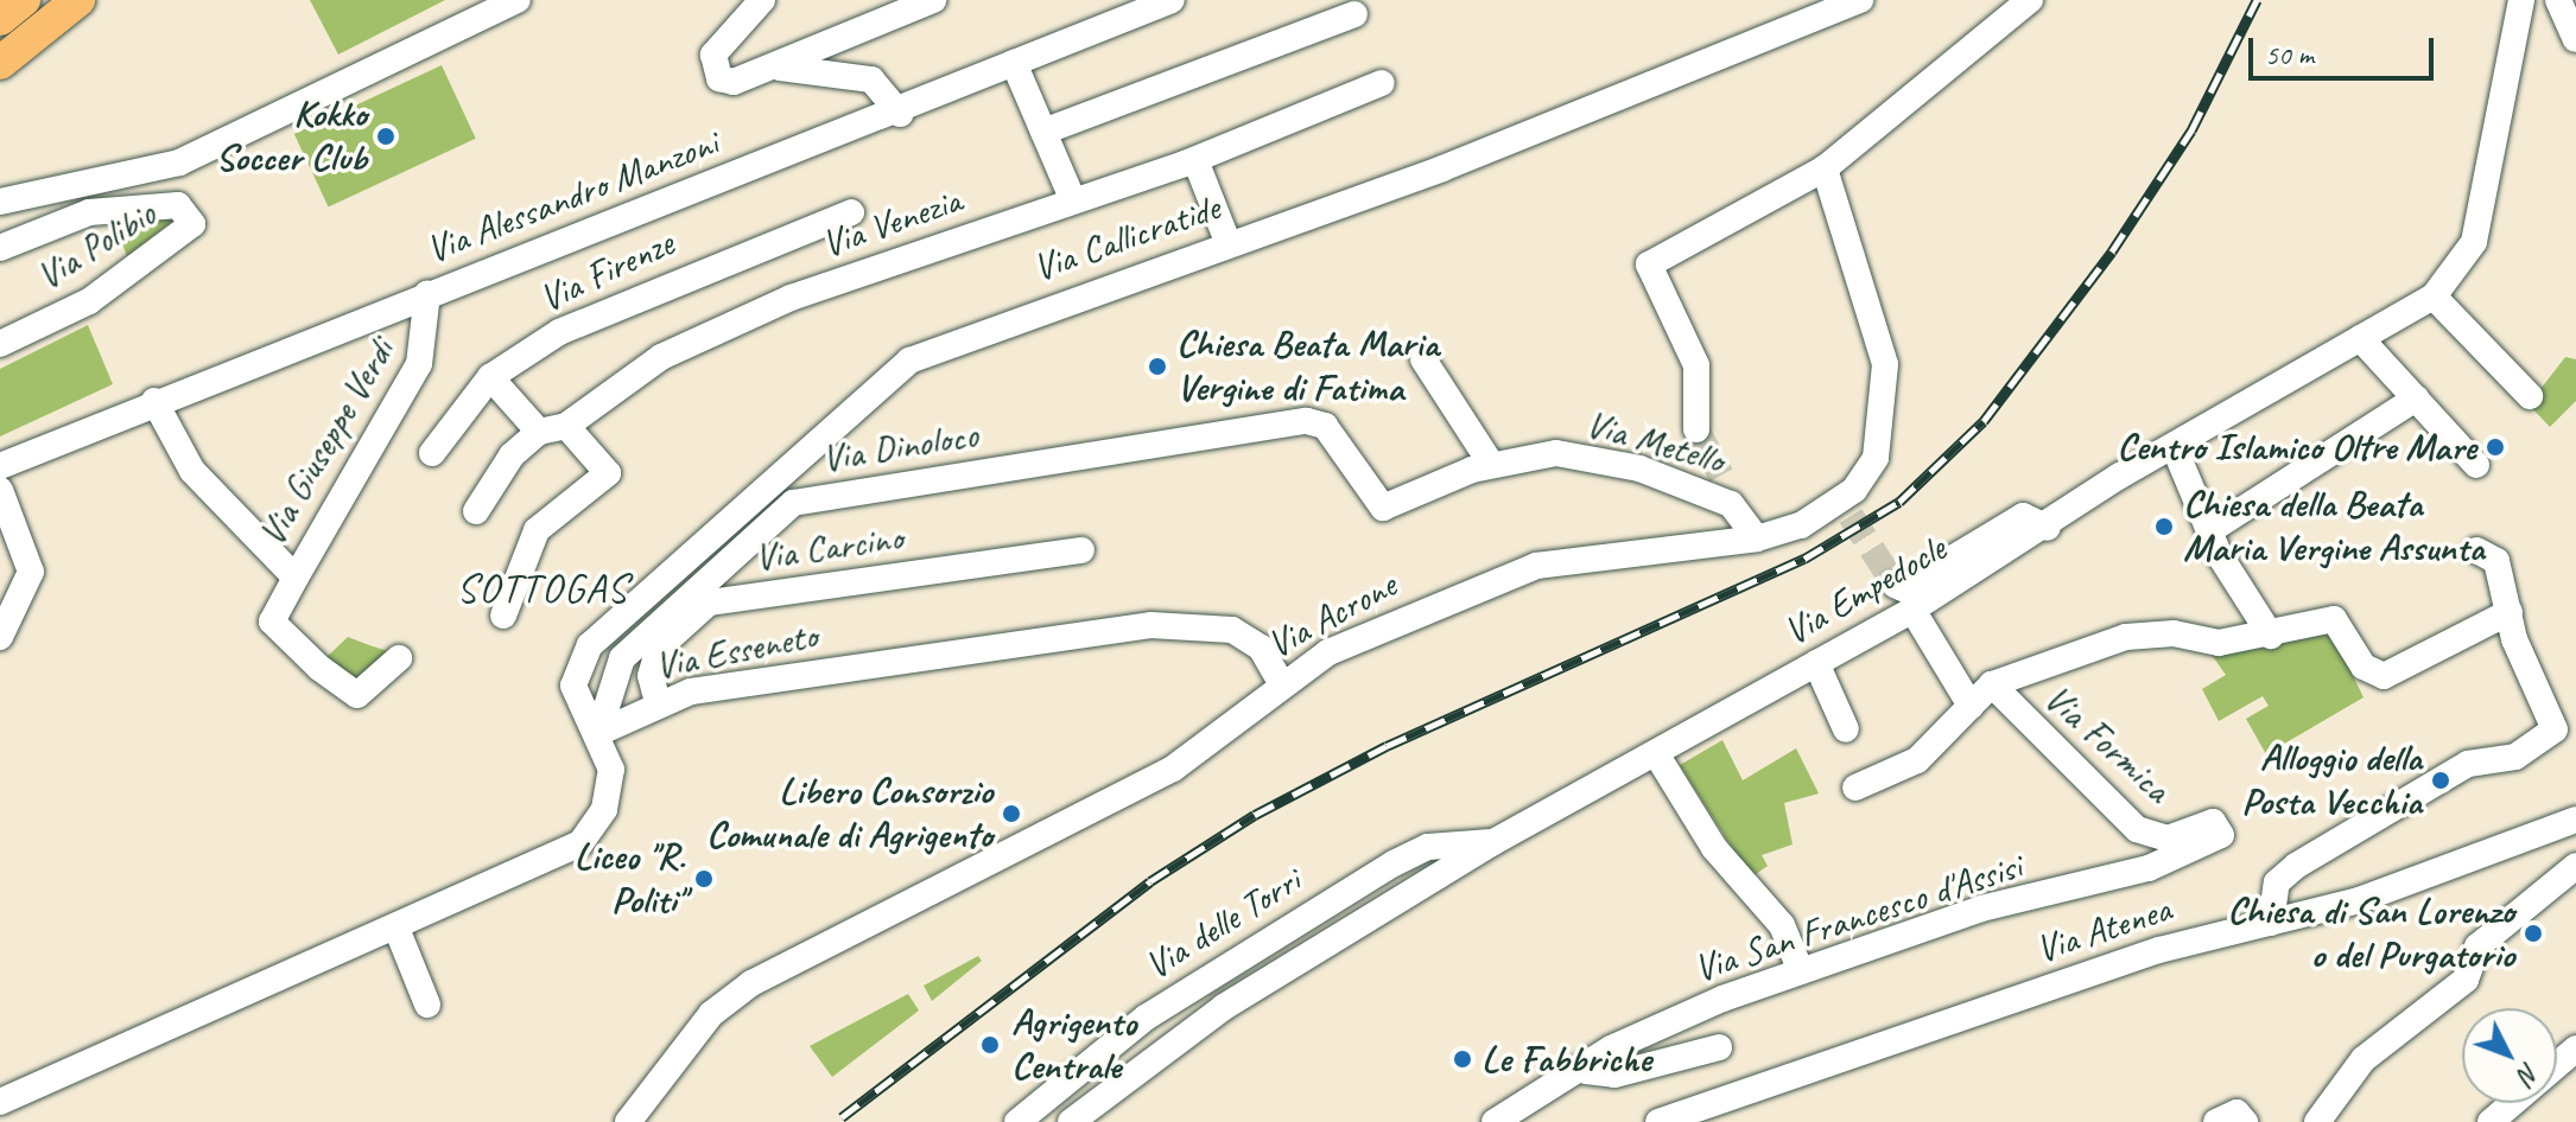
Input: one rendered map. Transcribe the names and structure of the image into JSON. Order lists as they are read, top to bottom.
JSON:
{
  "streets": {
    "street": [
      "Via Alessandro Manzoni",
      "Via Venezia",
      "Via Callicratide",
      "Via Polibio",
      "Via Firenze",
      "Via Giuseppe Verdi",
      "Via Metello",
      "Via Dinoloco",
      "Via Carcino",
      "Via Empedocle",
      "Via Acrone",
      "Via Esseneto",
      "Via Formica",
      "Via San Francesco d'Assisi",
      "Via delle Torri",
      "Via Atenea"
    ]
  },
  "crossings": [
    ["Via Alessandro Manzoni", "Via Giuseppe Verdi"],
    ["Via Callicratide", "Via Dinoloco"],
    ["Via Callicratide", "Via Esseneto"],
    ["Via Metello", "Via Dinoloco"],
    ["Via Metello", "Via Acrone"],
    ["Via Dinoloco", "Via Esseneto"],
    ["Via Carcino", "Via Esseneto"],
    ["Via Empedocle", "Via delle Torri"],
    ["Via Acrone", "Via Esseneto"],
    ["Via Formica", "Via San Francesco d'Assisi"]
  ],
  "districts": ["SOTTOGAS"],
  "places": [
    "Kokko Soccer Club",
    "Chiesa Beata Maria Vergine di Fatima",
    "Centro Islamico Oltre Mare",
    "Chiesa della Beata Maria Vergine Assunta",
    "Alloggio della Posta Vecchia",
    "Libero Consorzio Comunale di Agrigento",
    "Liceo \"R. Politi\"",
    "Chiesa di San Lorenzo o del Purgatorio",
    "Agrigento Centrale",
    "Le Fabbriche"
  ],
  "scale_bar": "50 m",
  "north": "bottom right"
}
